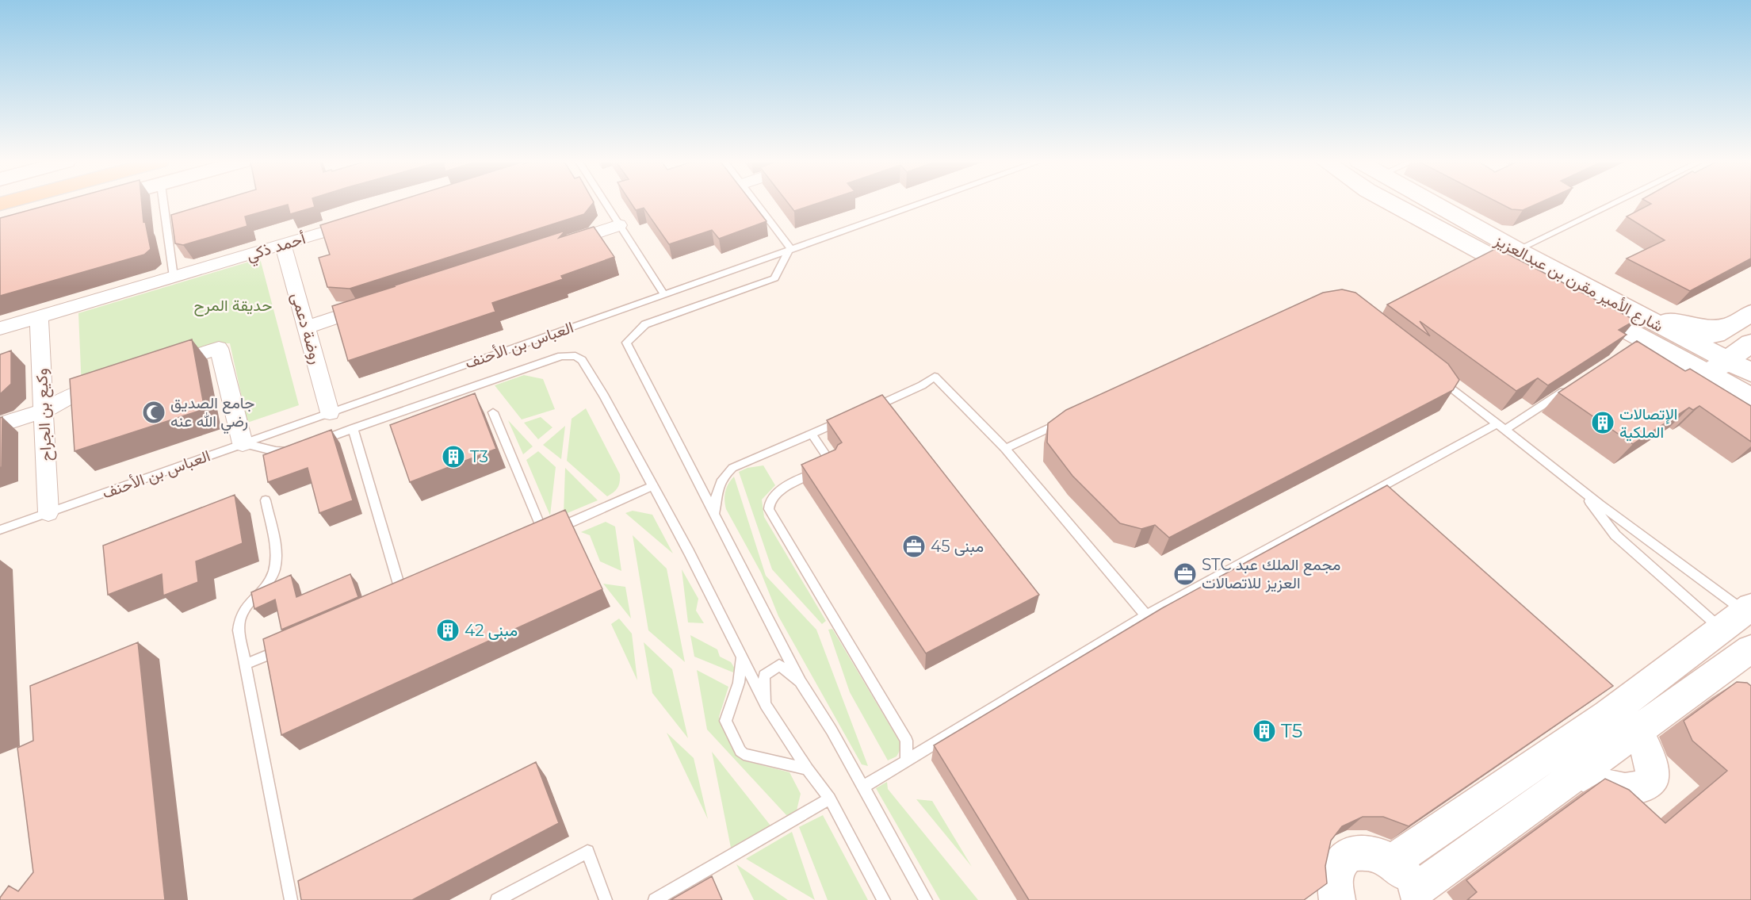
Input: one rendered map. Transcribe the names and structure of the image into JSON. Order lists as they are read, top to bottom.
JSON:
{
  "streets": {
    "street": [
      "أحمد ذكي",
      "شارع الأمير مقرن بن عبدالعزيز",
      "روضة دعمى",
      "وكيع بن الجراح"
    ],
    "lane": ["العباس بن الأحنف"]
  },
  "crossings": [
    ["أحمد ذكي", "روضة دعمى"],
    ["أحمد ذكي", "وكيع بن الجراح"],
    ["روضة دعمى", "العباس بن الأحنف"],
    ["العباس بن الأحنف", "وكيع بن الجراح"]
  ],
  "parks": ["حديقة المرح"],
  "places": {
    "mosque": ["جامع الصديق رضي الله عنه"],
    "building": [
      "الإتصالات الملكية",
      "T3",
      "مبنى 42",
      "T5"
    ],
    "office": ["مبنى 45", "STC مجمع الملك عبد العزيز للاتصالات"]
  }
}
